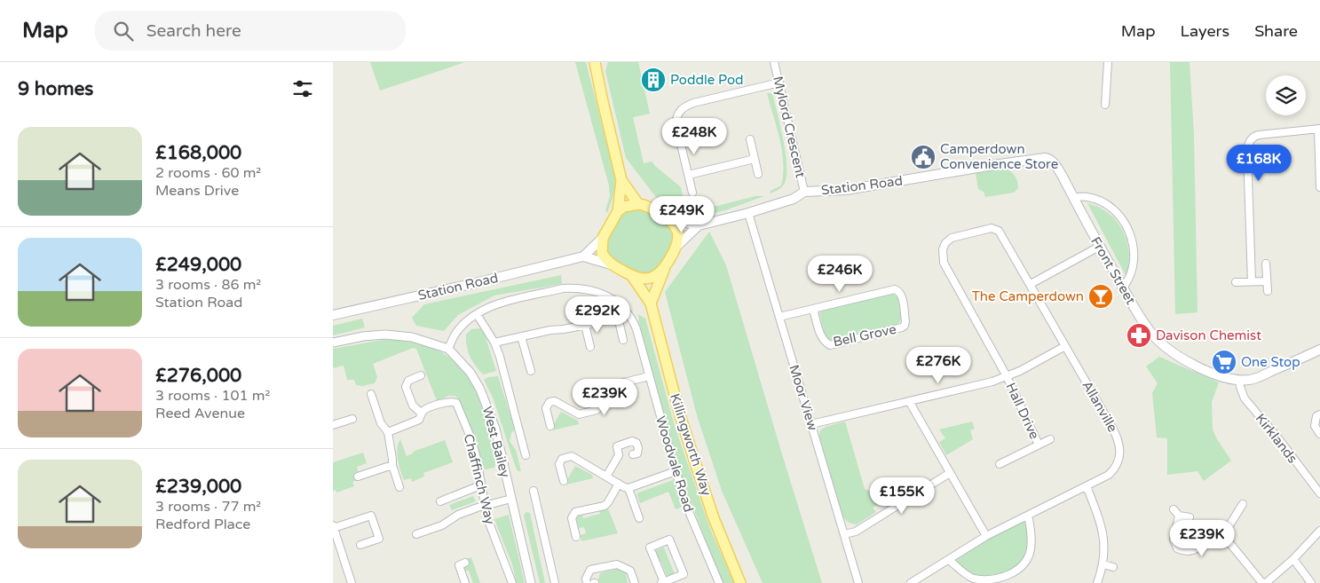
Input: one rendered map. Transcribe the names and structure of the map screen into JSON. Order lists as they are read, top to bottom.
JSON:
{
  "streets": {
    "main road": ["Station Road", "Front Street", "Killingworth Way"],
    "street": [
      "Mylord Crescent",
      "Bell Grove",
      "Moor View",
      "Allanville",
      "Hall Drive",
      "Kirklands",
      "West Bailey",
      "Woodvale Road",
      "Chaffinch Way"
    ]
  },
  "crossings": [
    ["Mylord Crescent", "Station Road"],
    ["Station Road", "Front Street"],
    ["Station Road", "Moor View"],
    ["Station Road", "Killingworth Way"],
    ["Front Street", "Kirklands"],
    ["Allanville", "Hall Drive"],
    ["West Bailey", "Woodvale Road"]
  ],
  "places": {
    "building": ["Poddle Pod"],
    "public building": ["Camperdown Convenience Store"],
    "bar": ["The Camperdown"],
    "pharmacy": ["Davison Chemist"],
    "supermarket": ["One Stop"]
  },
  "page": {
    "header": "Map",
    "search": "Search here",
    "nav": ["Map", "Layers", "Share"],
    "heading": "9 homes",
    "list": [
      {
        "name": "£168,000",
        "note": "2 rooms · 60 m² · Means Drive"
      },
      {
        "name": "£249,000",
        "note": "3 rooms · 86 m² · Station Road"
      },
      {
        "name": "£276,000",
        "note": "3 rooms · 101 m² · Reed Avenue"
      },
      {
        "name": "£239,000",
        "note": "3 rooms · 77 m² · Redford Place"
      }
    ],
    "price": [
      "£248K",
      "£168K",
      "£249K",
      "£246K",
      "£292K",
      "£276K",
      "£239K",
      "£155K",
      "£239K"
    ]
  }
}
